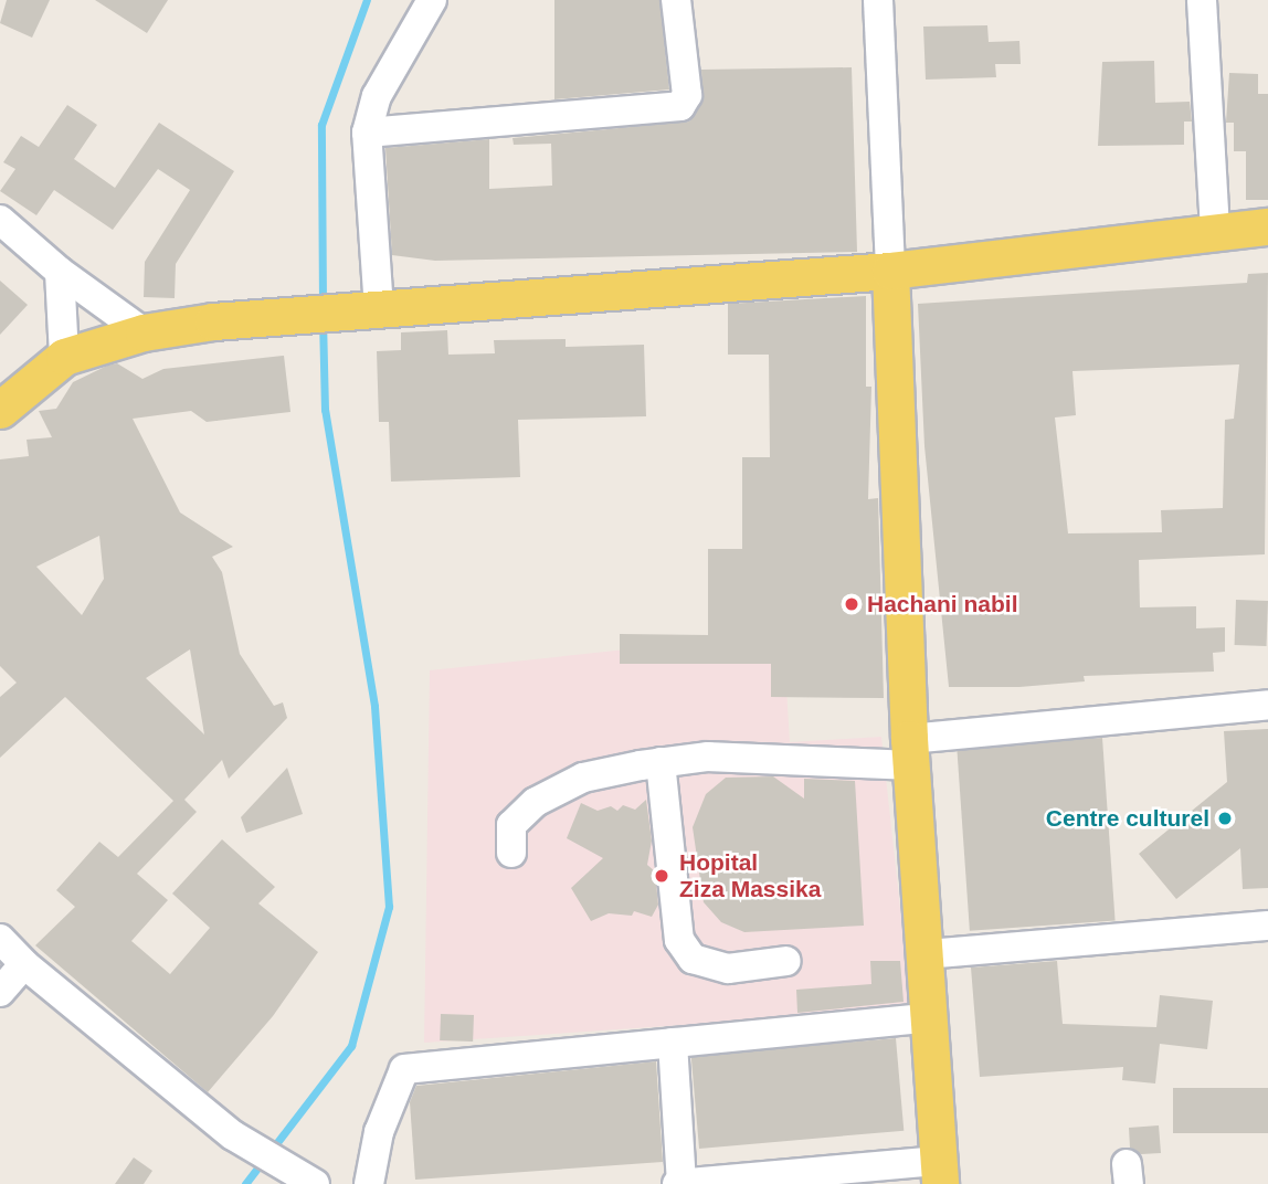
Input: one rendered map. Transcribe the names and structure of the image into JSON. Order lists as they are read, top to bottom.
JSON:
{
  "places": ["Hachani nabil", "Centre culturel", "Hopital Ziza Massika"]
}
